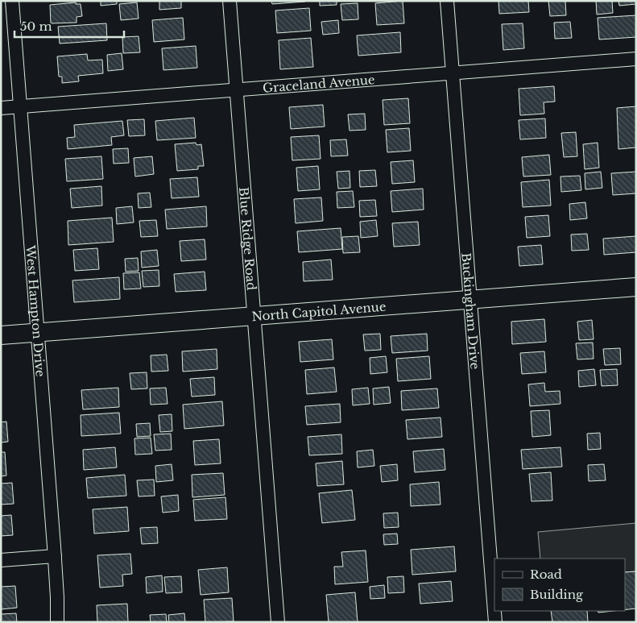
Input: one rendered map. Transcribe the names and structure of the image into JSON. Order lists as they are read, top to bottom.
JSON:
{
  "streets": {
    "main road": ["North Capitol Avenue"],
    "street": [
      "Graceland Avenue",
      "Blue Ridge Road",
      "West Hampton Drive",
      "Buckingham Drive"
    ]
  },
  "crossings": [
    ["Graceland Avenue", "Blue Ridge Road"],
    ["Graceland Avenue", "West Hampton Drive"],
    ["Graceland Avenue", "Buckingham Drive"],
    ["Blue Ridge Road", "North Capitol Avenue"],
    ["West Hampton Drive", "North Capitol Avenue"],
    ["North Capitol Avenue", "Buckingham Drive"]
  ],
  "legend": ["Road", "Building"],
  "scale_bar": "50 m"
}
